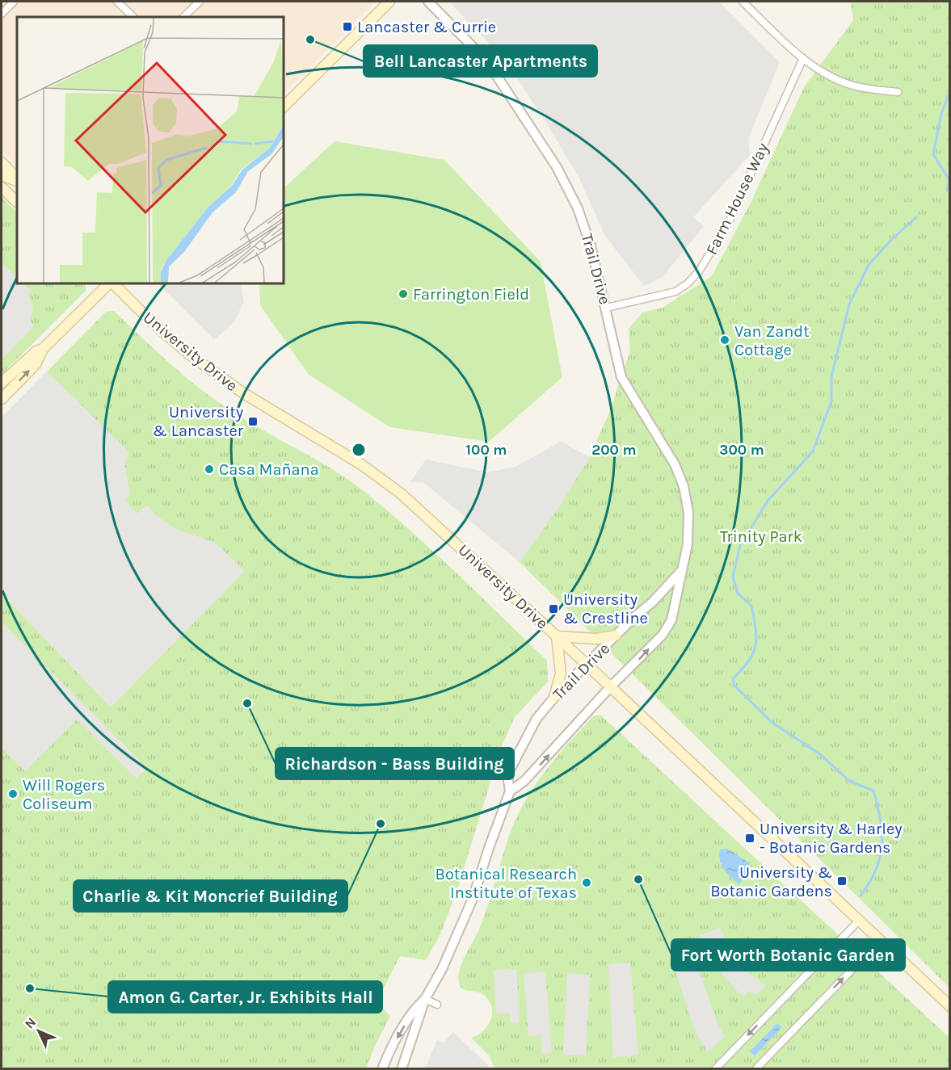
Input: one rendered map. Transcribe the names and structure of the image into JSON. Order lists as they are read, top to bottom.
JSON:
{
  "streets": {
    "main road": ["University Drive"],
    "street": ["Farm House Way", "Trail Drive"]
  },
  "crossings": [
    ["Farm House Way", "Trail Drive"],
    ["Trail Drive", "University Drive"]
  ],
  "parks": ["Trinity Park"],
  "places": {
    "transit": [
      "Lancaster & Currie",
      "University & Lancaster",
      "University & Crestline",
      "University & Harley - Botanic Gardens",
      "University & Botanic Gardens"
    ],
    "other": [
      "Bell Lancaster Apartments",
      "Farrington Field",
      "Van Zandt Cottage",
      "Casa Mañana",
      "Richardson - Bass Building",
      "Will Rogers Coliseum",
      "Charlie & Kit Moncrief Building",
      "Fort Worth Botanic Garden",
      "Botanical Research Institute of Texas",
      "Amon G. Carter, Jr. Exhibits Hall"
    ]
  },
  "north": "top left",
  "rings": ["100 m", "200 m", "300 m"]
}
